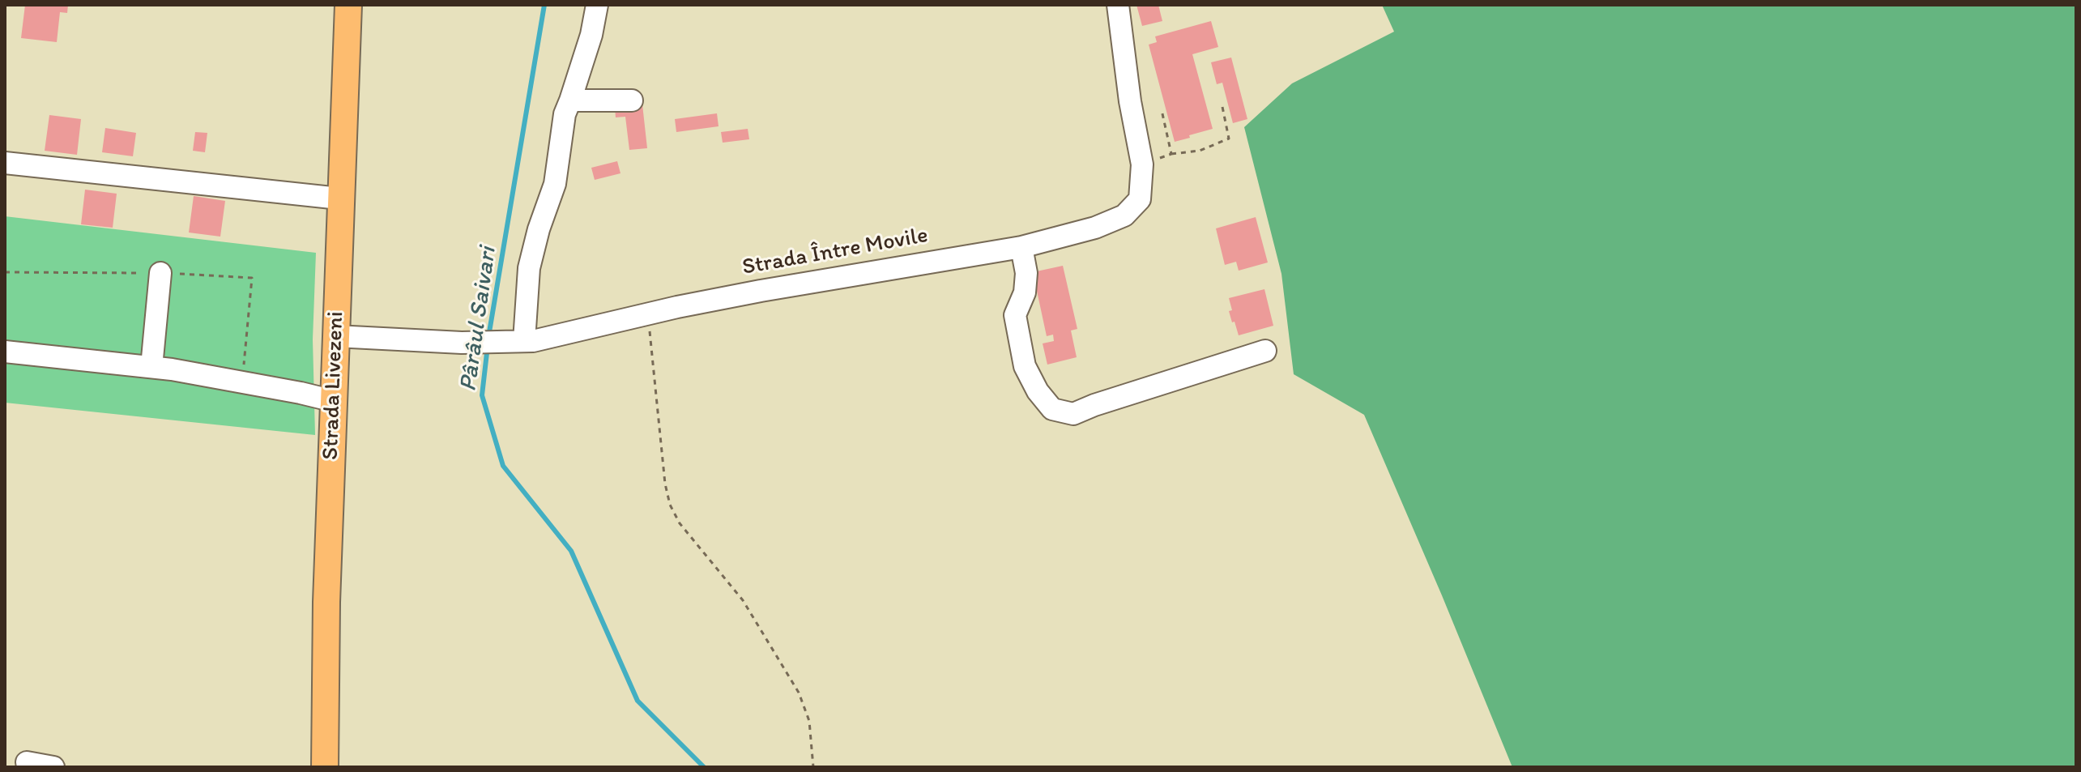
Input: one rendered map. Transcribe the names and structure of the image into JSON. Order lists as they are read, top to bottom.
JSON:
{
  "streets": {
    "main road": ["Strada Livezeni"],
    "street": ["Strada Între Movile"]
  },
  "crossings": [
    ["Strada Între Movile", "Strada Livezeni"]
  ],
  "water": ["Pârâul Saivari"]
}
